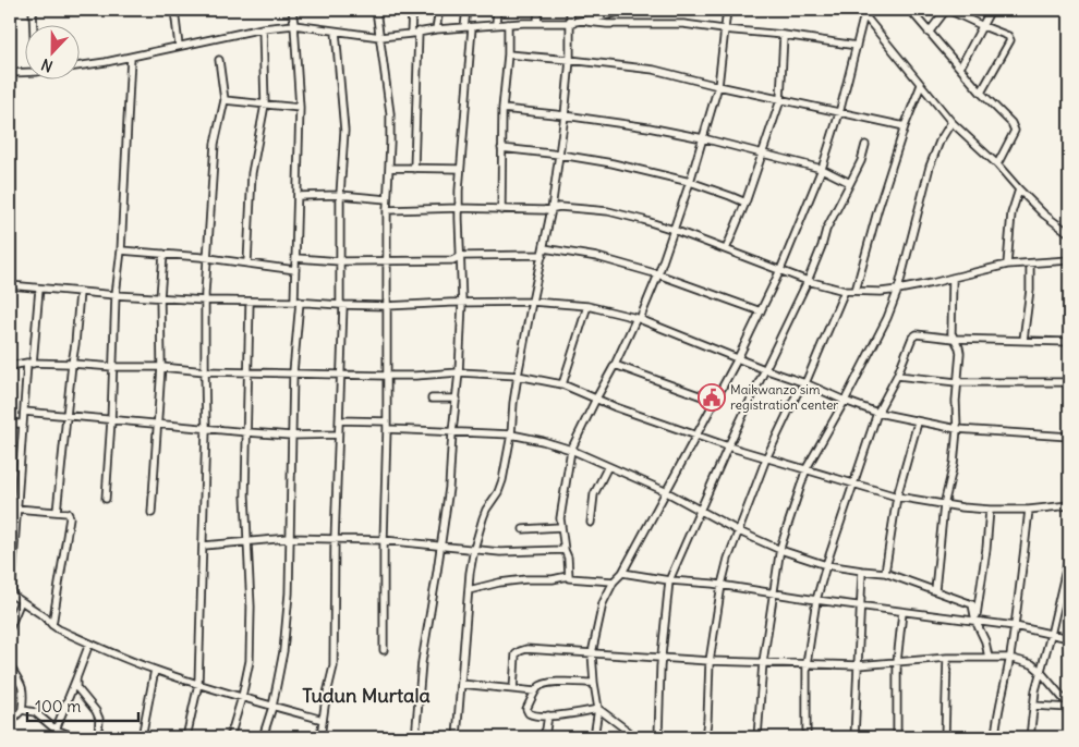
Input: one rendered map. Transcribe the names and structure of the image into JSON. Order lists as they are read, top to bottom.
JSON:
{
  "districts": ["Tudun Murtala"],
  "places": {
    "public building": ["Maikwanzo sim registration center"]
  },
  "scale_bar": "100 m",
  "north": "bottom"
}
